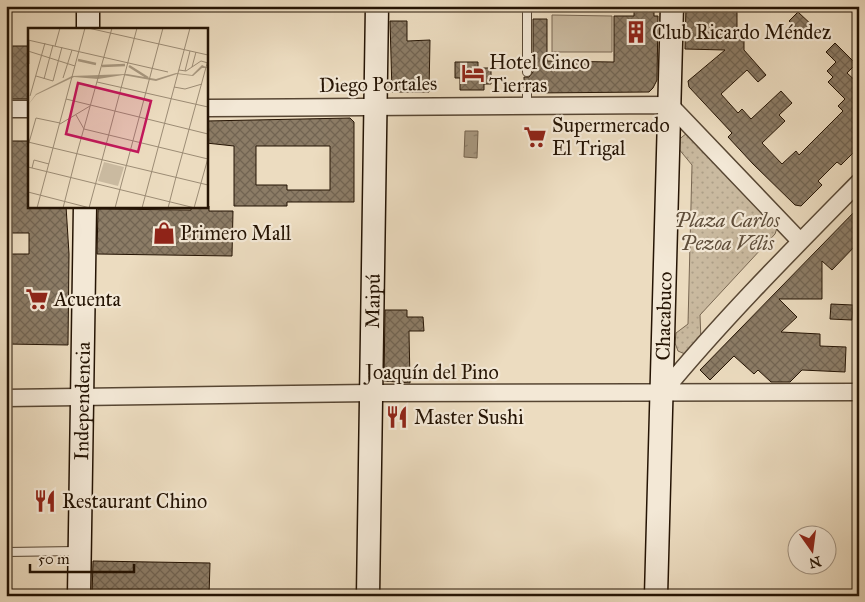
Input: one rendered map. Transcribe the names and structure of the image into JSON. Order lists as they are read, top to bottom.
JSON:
{
  "streets": {
    "street": [
      "Diego Portales",
      "Maipú",
      "Chacabuco",
      "Joaquín del Pino",
      "Independencia"
    ]
  },
  "crossings": [
    ["Diego Portales", "Maipú"],
    ["Diego Portales", "Chacabuco"],
    ["Maipú", "Joaquín del Pino"],
    ["Chacabuco", "Joaquín del Pino"],
    ["Joaquín del Pino", "Independencia"]
  ],
  "parks": ["Plaza Carlos Pezoa Vélis"],
  "places": {
    "building": ["Club Ricardo Méndez"],
    "hotel": ["Hotel Cinco Tierras"],
    "supermarket": ["Supermercado El Trigal", "Acuenta"],
    "shop": ["Primero Mall"],
    "restaurant": ["Master Sushi", "Restaurant Chino"]
  },
  "scale_bar": "50 m",
  "north": "bottom"
}
